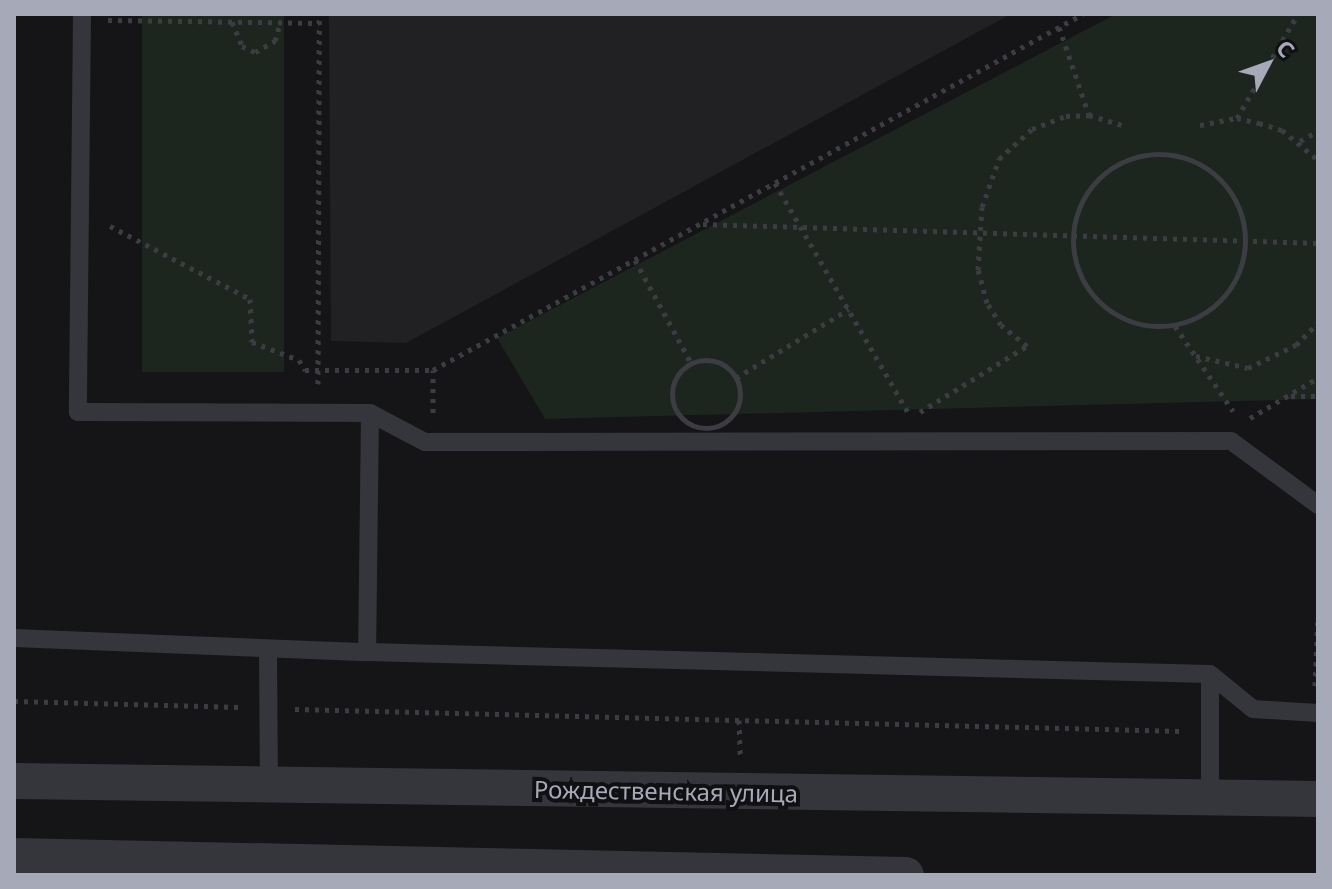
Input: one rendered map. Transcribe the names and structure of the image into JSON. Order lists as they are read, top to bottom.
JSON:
{
  "streets": {
    "street": ["Рождественская улица"]
  },
  "north": "top right"
}
